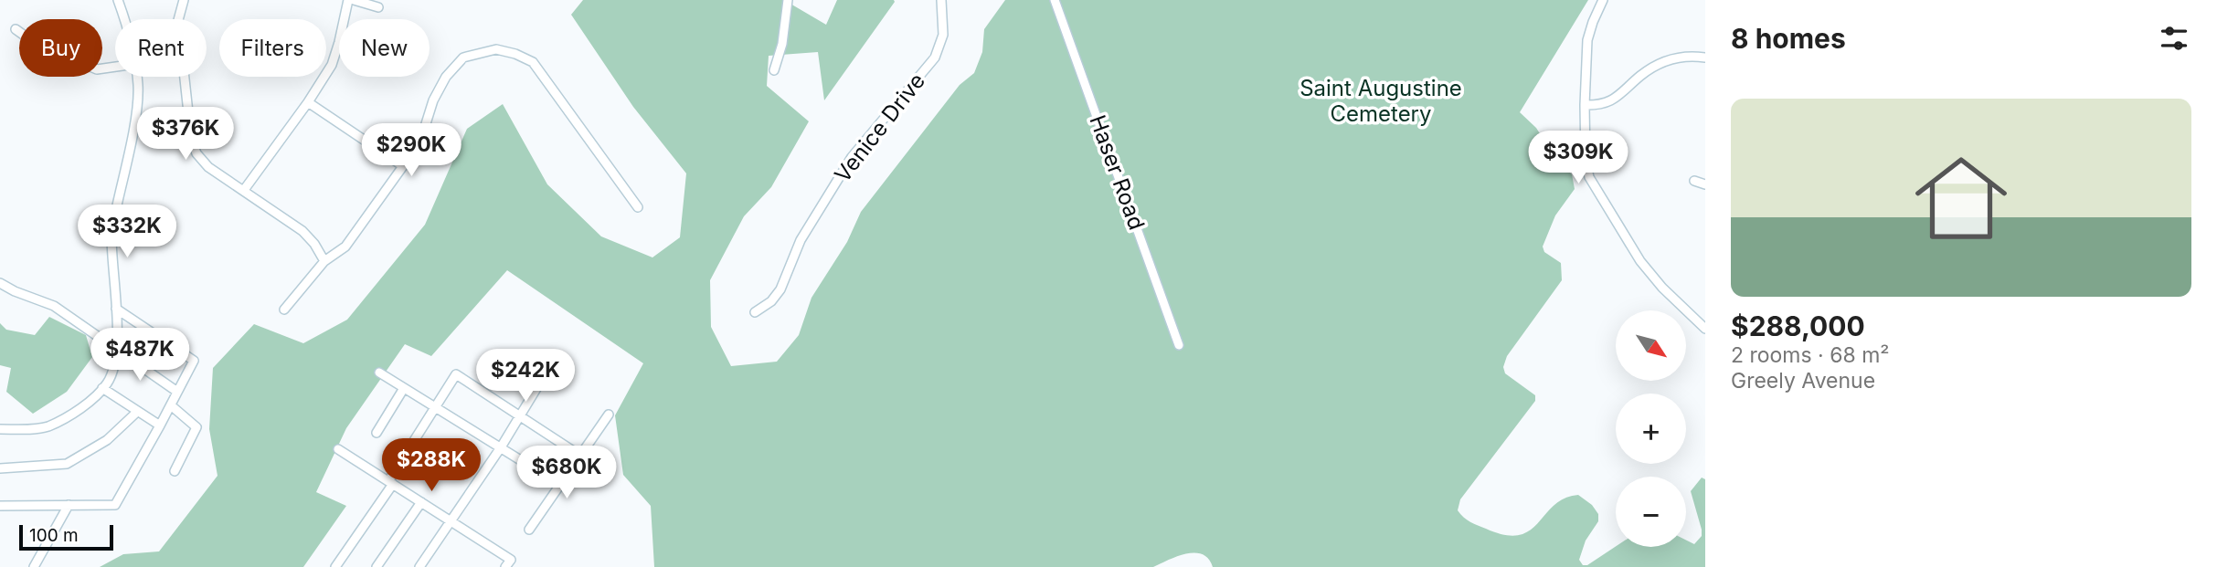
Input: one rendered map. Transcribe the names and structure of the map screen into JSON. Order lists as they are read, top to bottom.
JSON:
{
  "streets": {
    "street": ["Venice Drive", "Haser Road"]
  },
  "parks": ["Saint Augustine Cemetery"],
  "scale_bar": "100 m",
  "north": "bottom right",
  "page": {
    "heading": "8 homes",
    "chip": [
      "Buy",
      "Rent",
      "Filters",
      "New"
    ],
    "list": [
      {
        "name": "$288,000",
        "note": "2 rooms · 68 m² · Greely Avenue"
      }
    ],
    "price": [
      "$376K",
      "$290K",
      "$309K",
      "$332K",
      "$487K",
      "$242K",
      "$288K",
      "$680K"
    ],
    "map_buttons": ["+", "−"],
    "scale": "100 m"
  }
}
